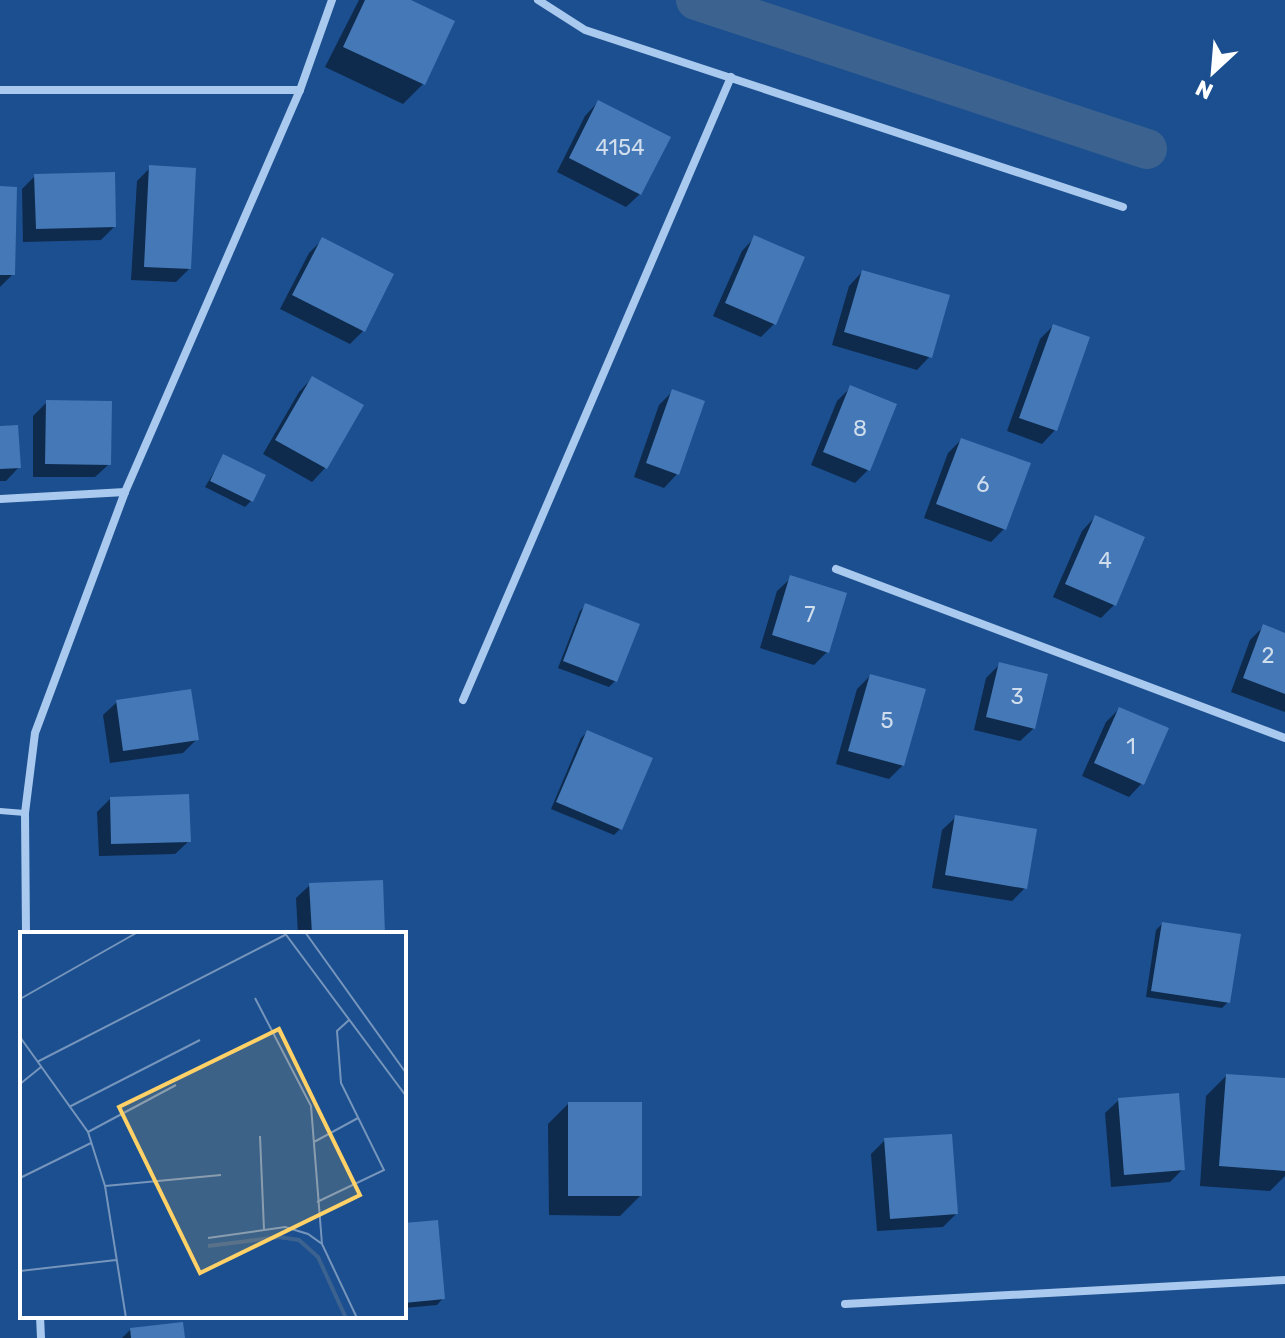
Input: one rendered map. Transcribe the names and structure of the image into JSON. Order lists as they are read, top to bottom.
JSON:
{
  "house_numbers": [
    "4154",
    "8",
    "6",
    "4",
    "7",
    "2",
    "3",
    "5",
    "1"
  ],
  "north": "bottom left"
}
